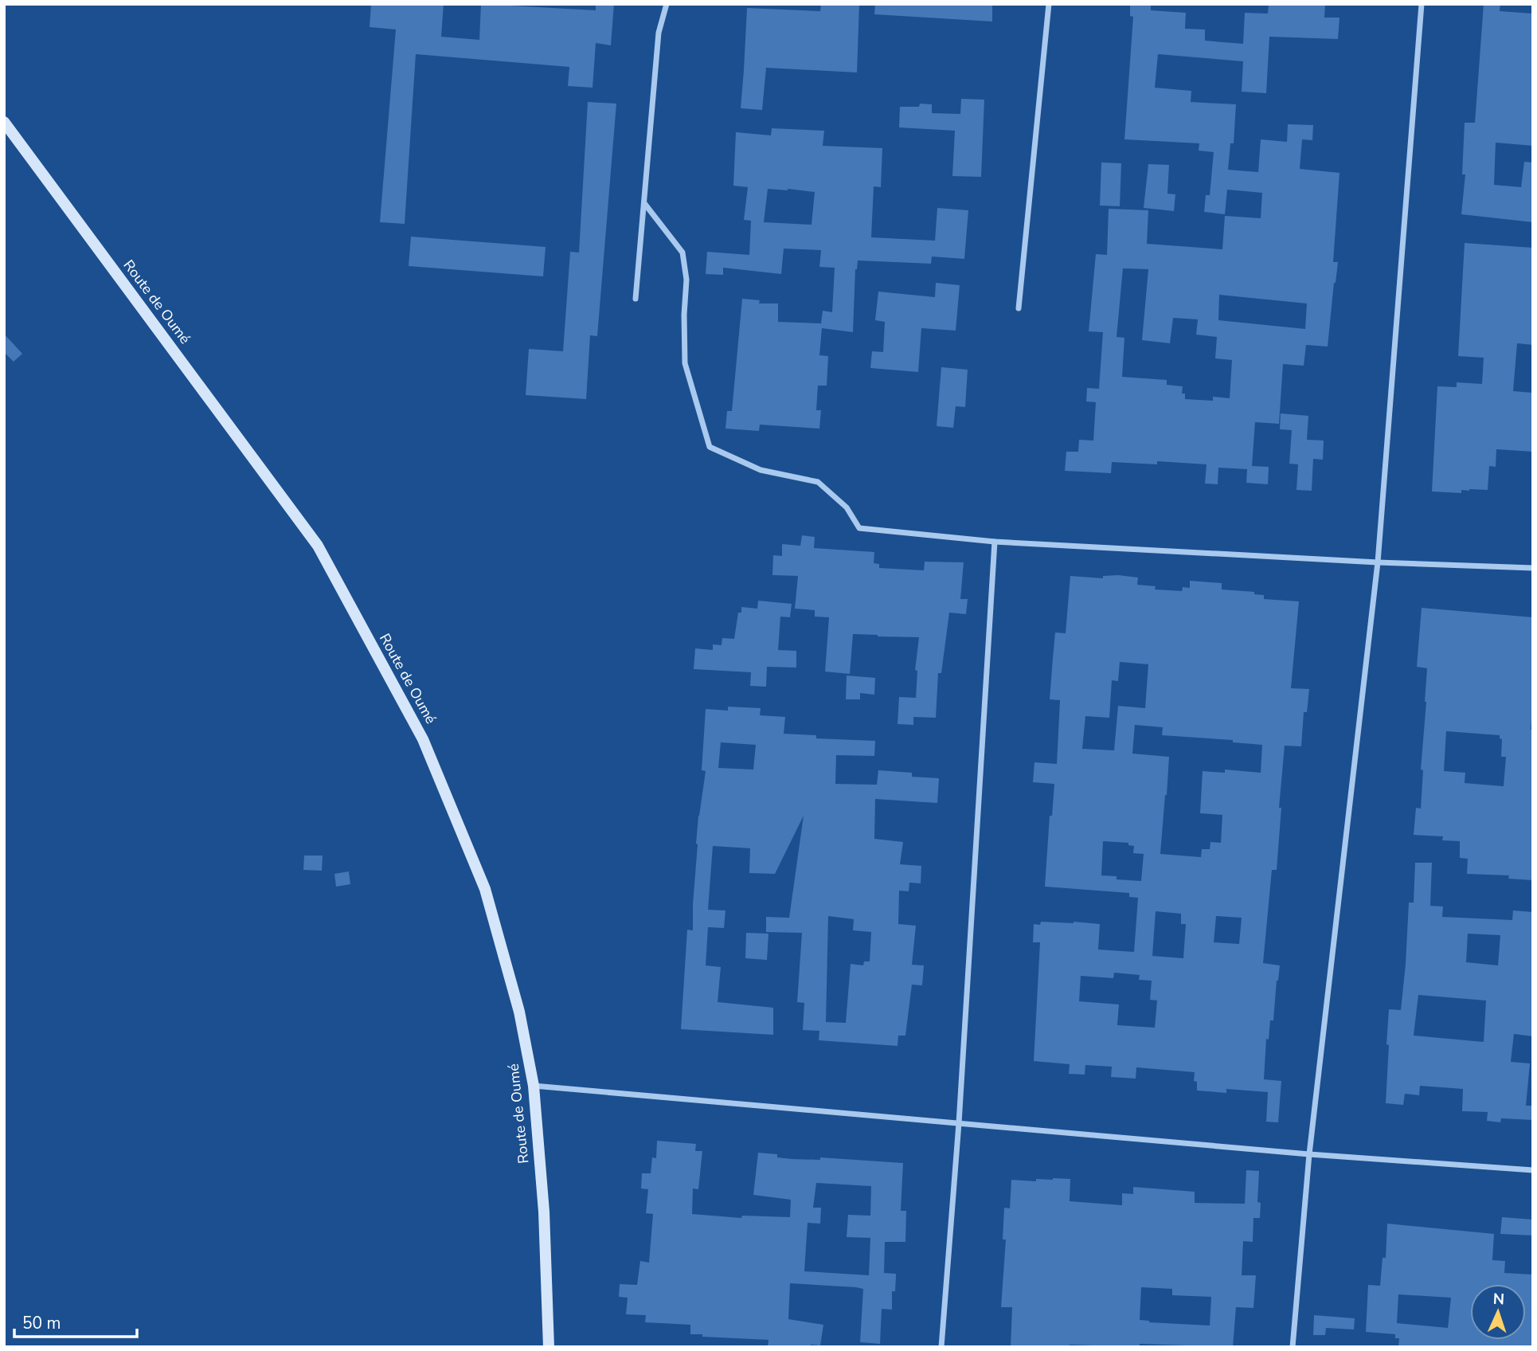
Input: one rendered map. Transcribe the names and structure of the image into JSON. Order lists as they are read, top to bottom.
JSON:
{
  "streets": {
    "main road": ["Route de Oumé"]
  },
  "scale_bar": "50 m",
  "north": "top"
}
